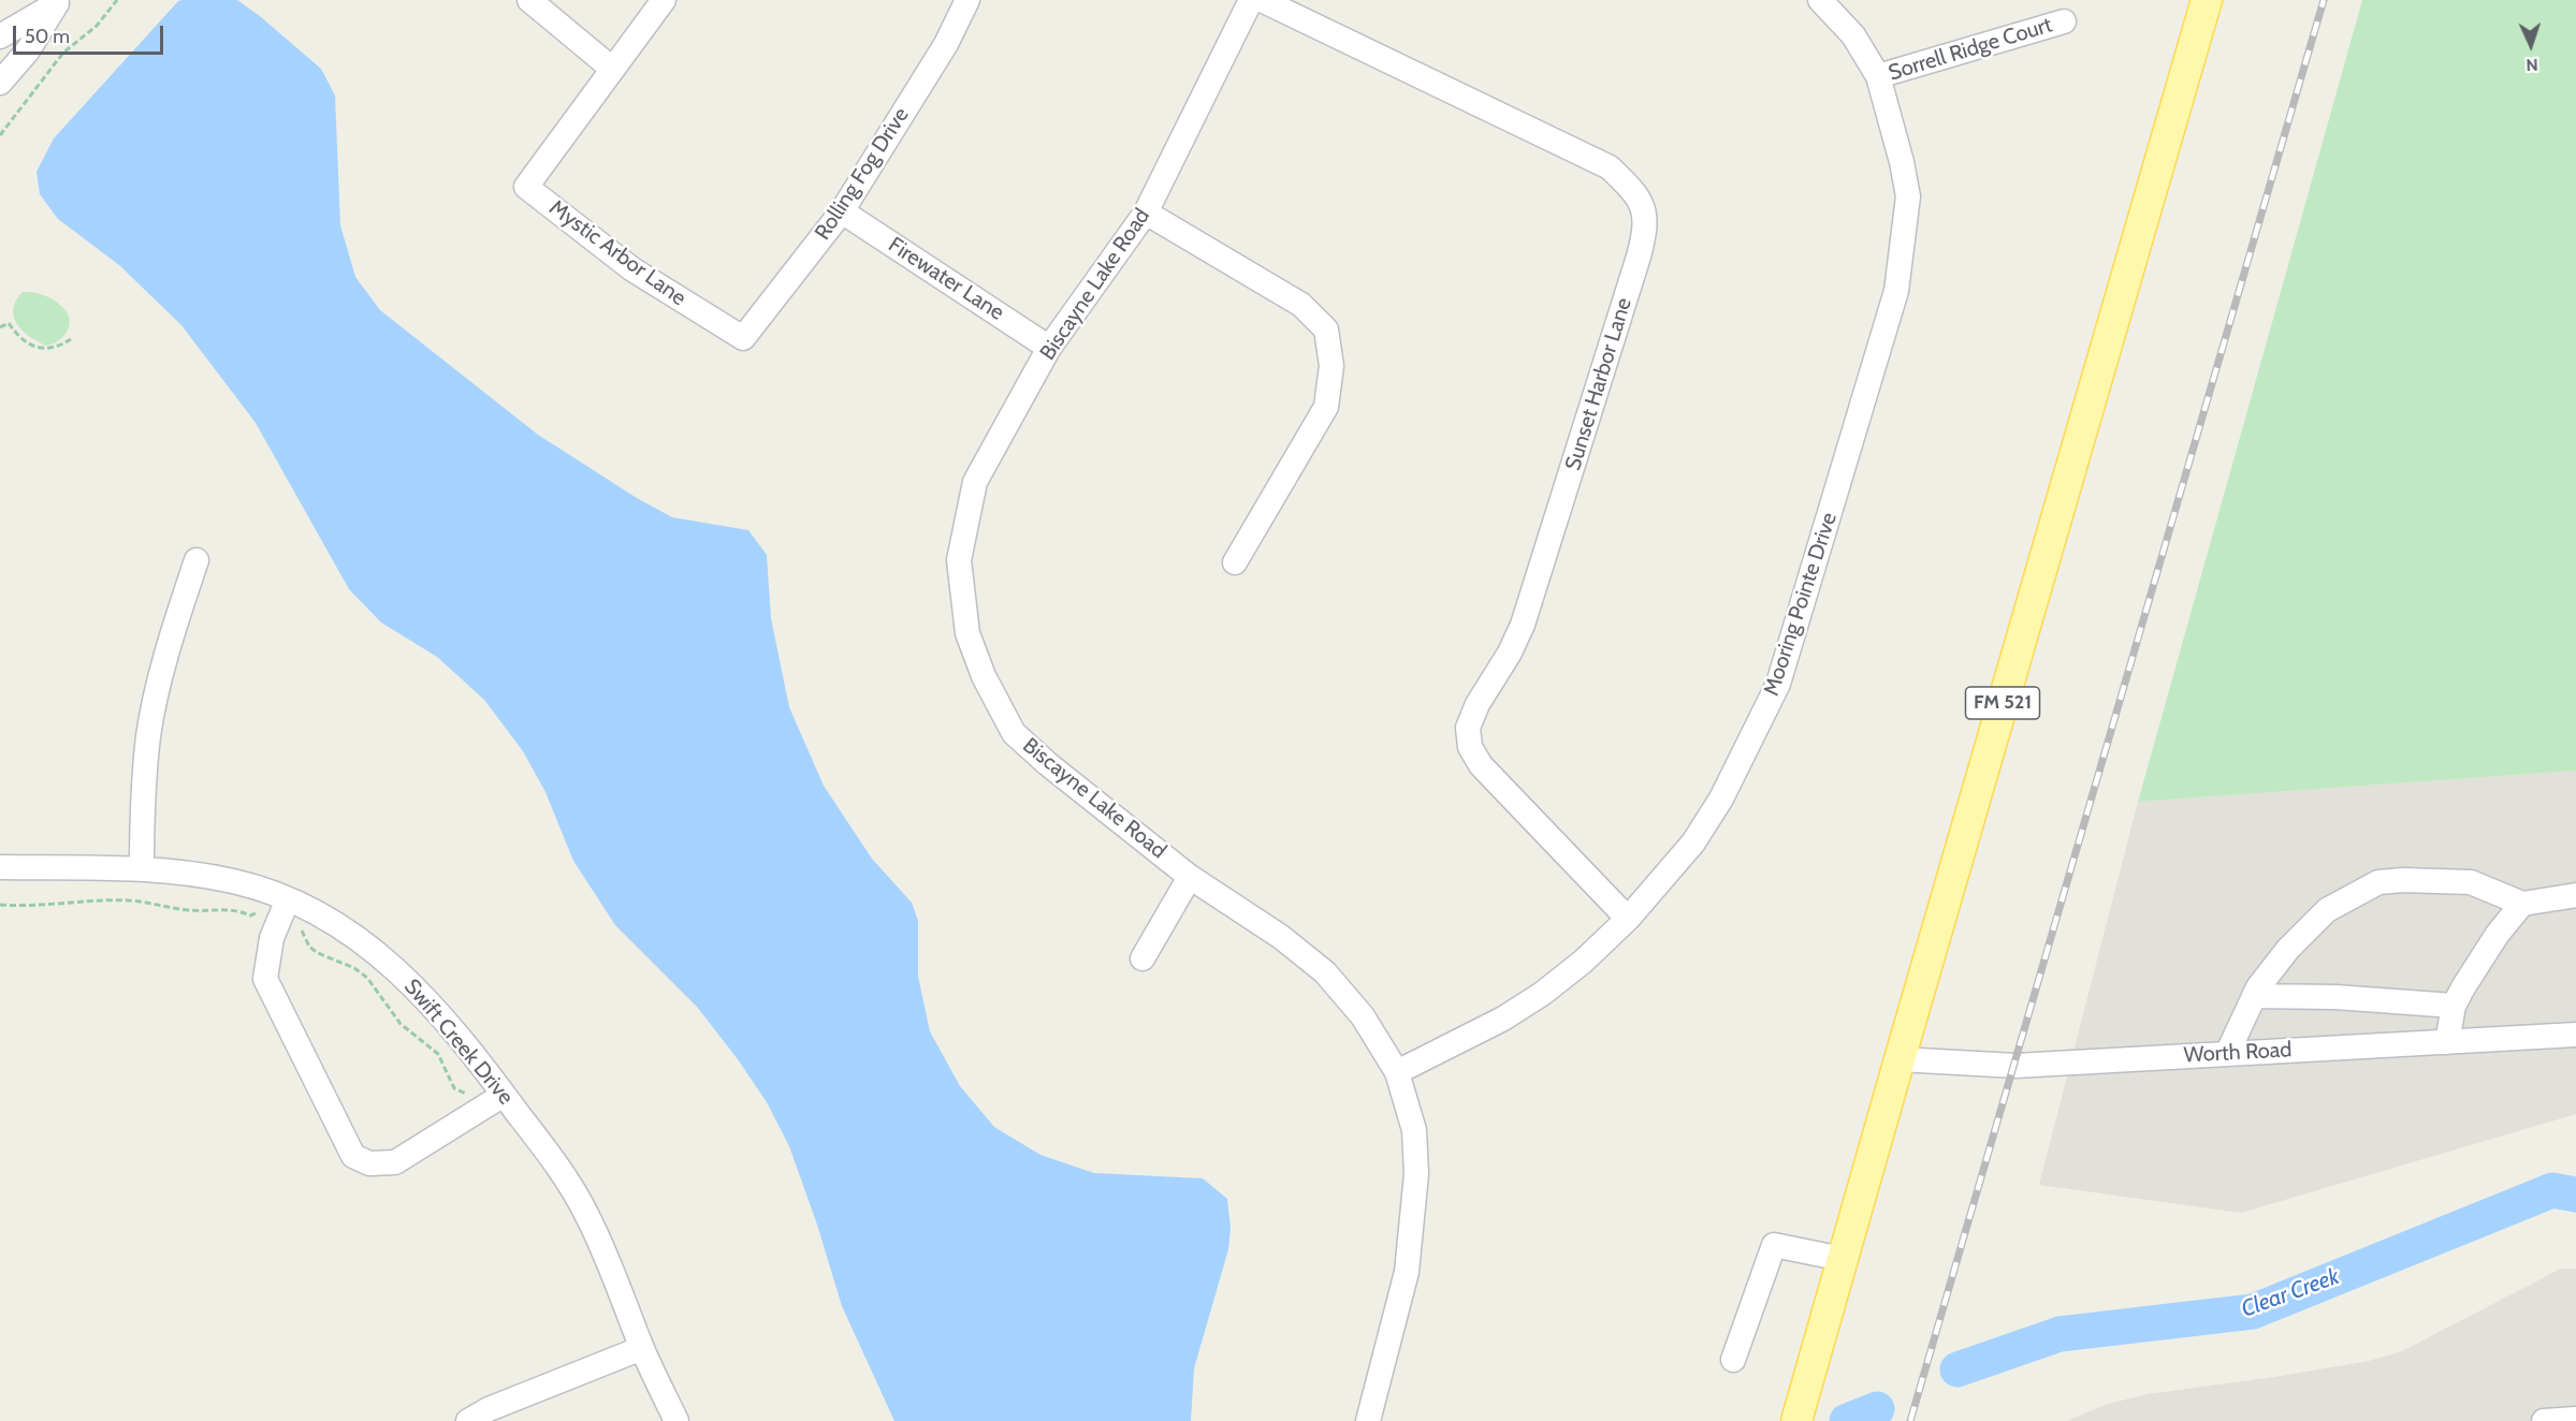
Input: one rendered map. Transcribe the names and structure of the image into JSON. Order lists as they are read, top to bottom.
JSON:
{
  "streets": {
    "main road": ["FM 521"],
    "street": [
      "Sorrell Ridge Court",
      "Rolling Fog Drive",
      "Mystic Arbor Lane",
      "Firewater Lane",
      "Biscayne Lake Road",
      "Sunset Harbor Lane",
      "Mooring Pointe Drive",
      "Swift Creek Drive",
      "Worth Road"
    ]
  },
  "crossings": [
    ["Sorrell Ridge Court", "Mooring Pointe Drive"],
    ["Rolling Fog Drive", "Mystic Arbor Lane"],
    ["Rolling Fog Drive", "Firewater Lane"],
    ["Firewater Lane", "Biscayne Lake Road"],
    ["Biscayne Lake Road", "Mooring Pointe Drive"],
    ["Sunset Harbor Lane", "Mooring Pointe Drive"],
    ["FM 521", "Worth Road"]
  ],
  "water": ["Clear Creek"],
  "scale_bar": "50 m",
  "north": "bottom"
}
